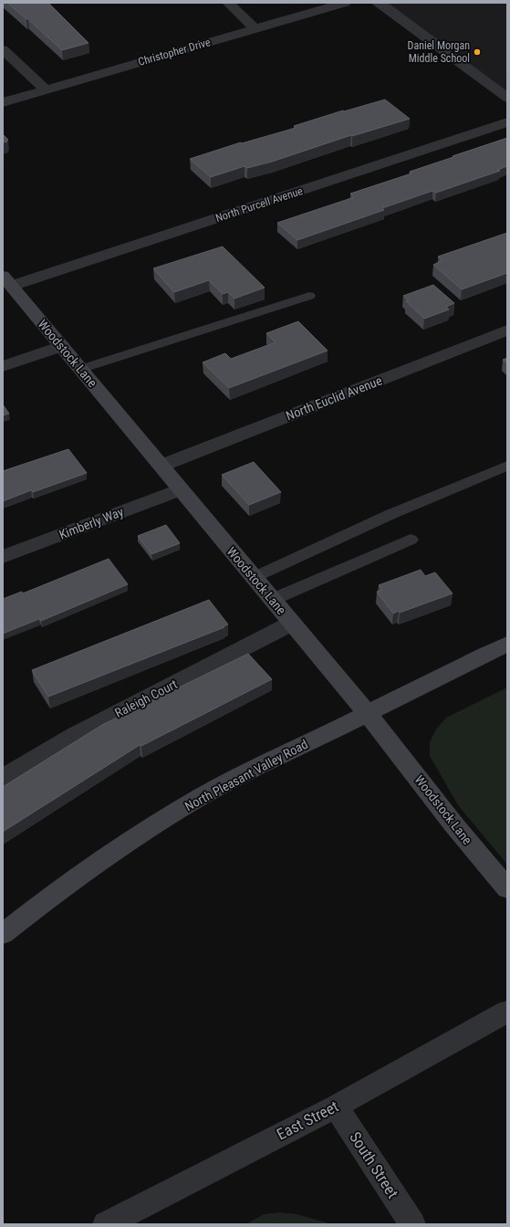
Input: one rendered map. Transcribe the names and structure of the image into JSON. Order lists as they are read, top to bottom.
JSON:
{
  "streets": {
    "street": [
      "Christopher Drive",
      "North Purcell Avenue",
      "Woodstock Lane",
      "North Euclid Avenue",
      "Kimberly Way",
      "Raleigh Court",
      "North Pleasant Valley Road",
      "East Street",
      "South Street"
    ]
  },
  "crossings": [
    ["North Purcell Avenue", "Woodstock Lane"],
    ["Woodstock Lane", "North Euclid Avenue"],
    ["Woodstock Lane", "Kimberly Way"],
    ["Woodstock Lane", "Raleigh Court"],
    ["Woodstock Lane", "North Pleasant Valley Road"],
    ["East Street", "South Street"]
  ],
  "places": ["Daniel Morgan Middle School"]
}
